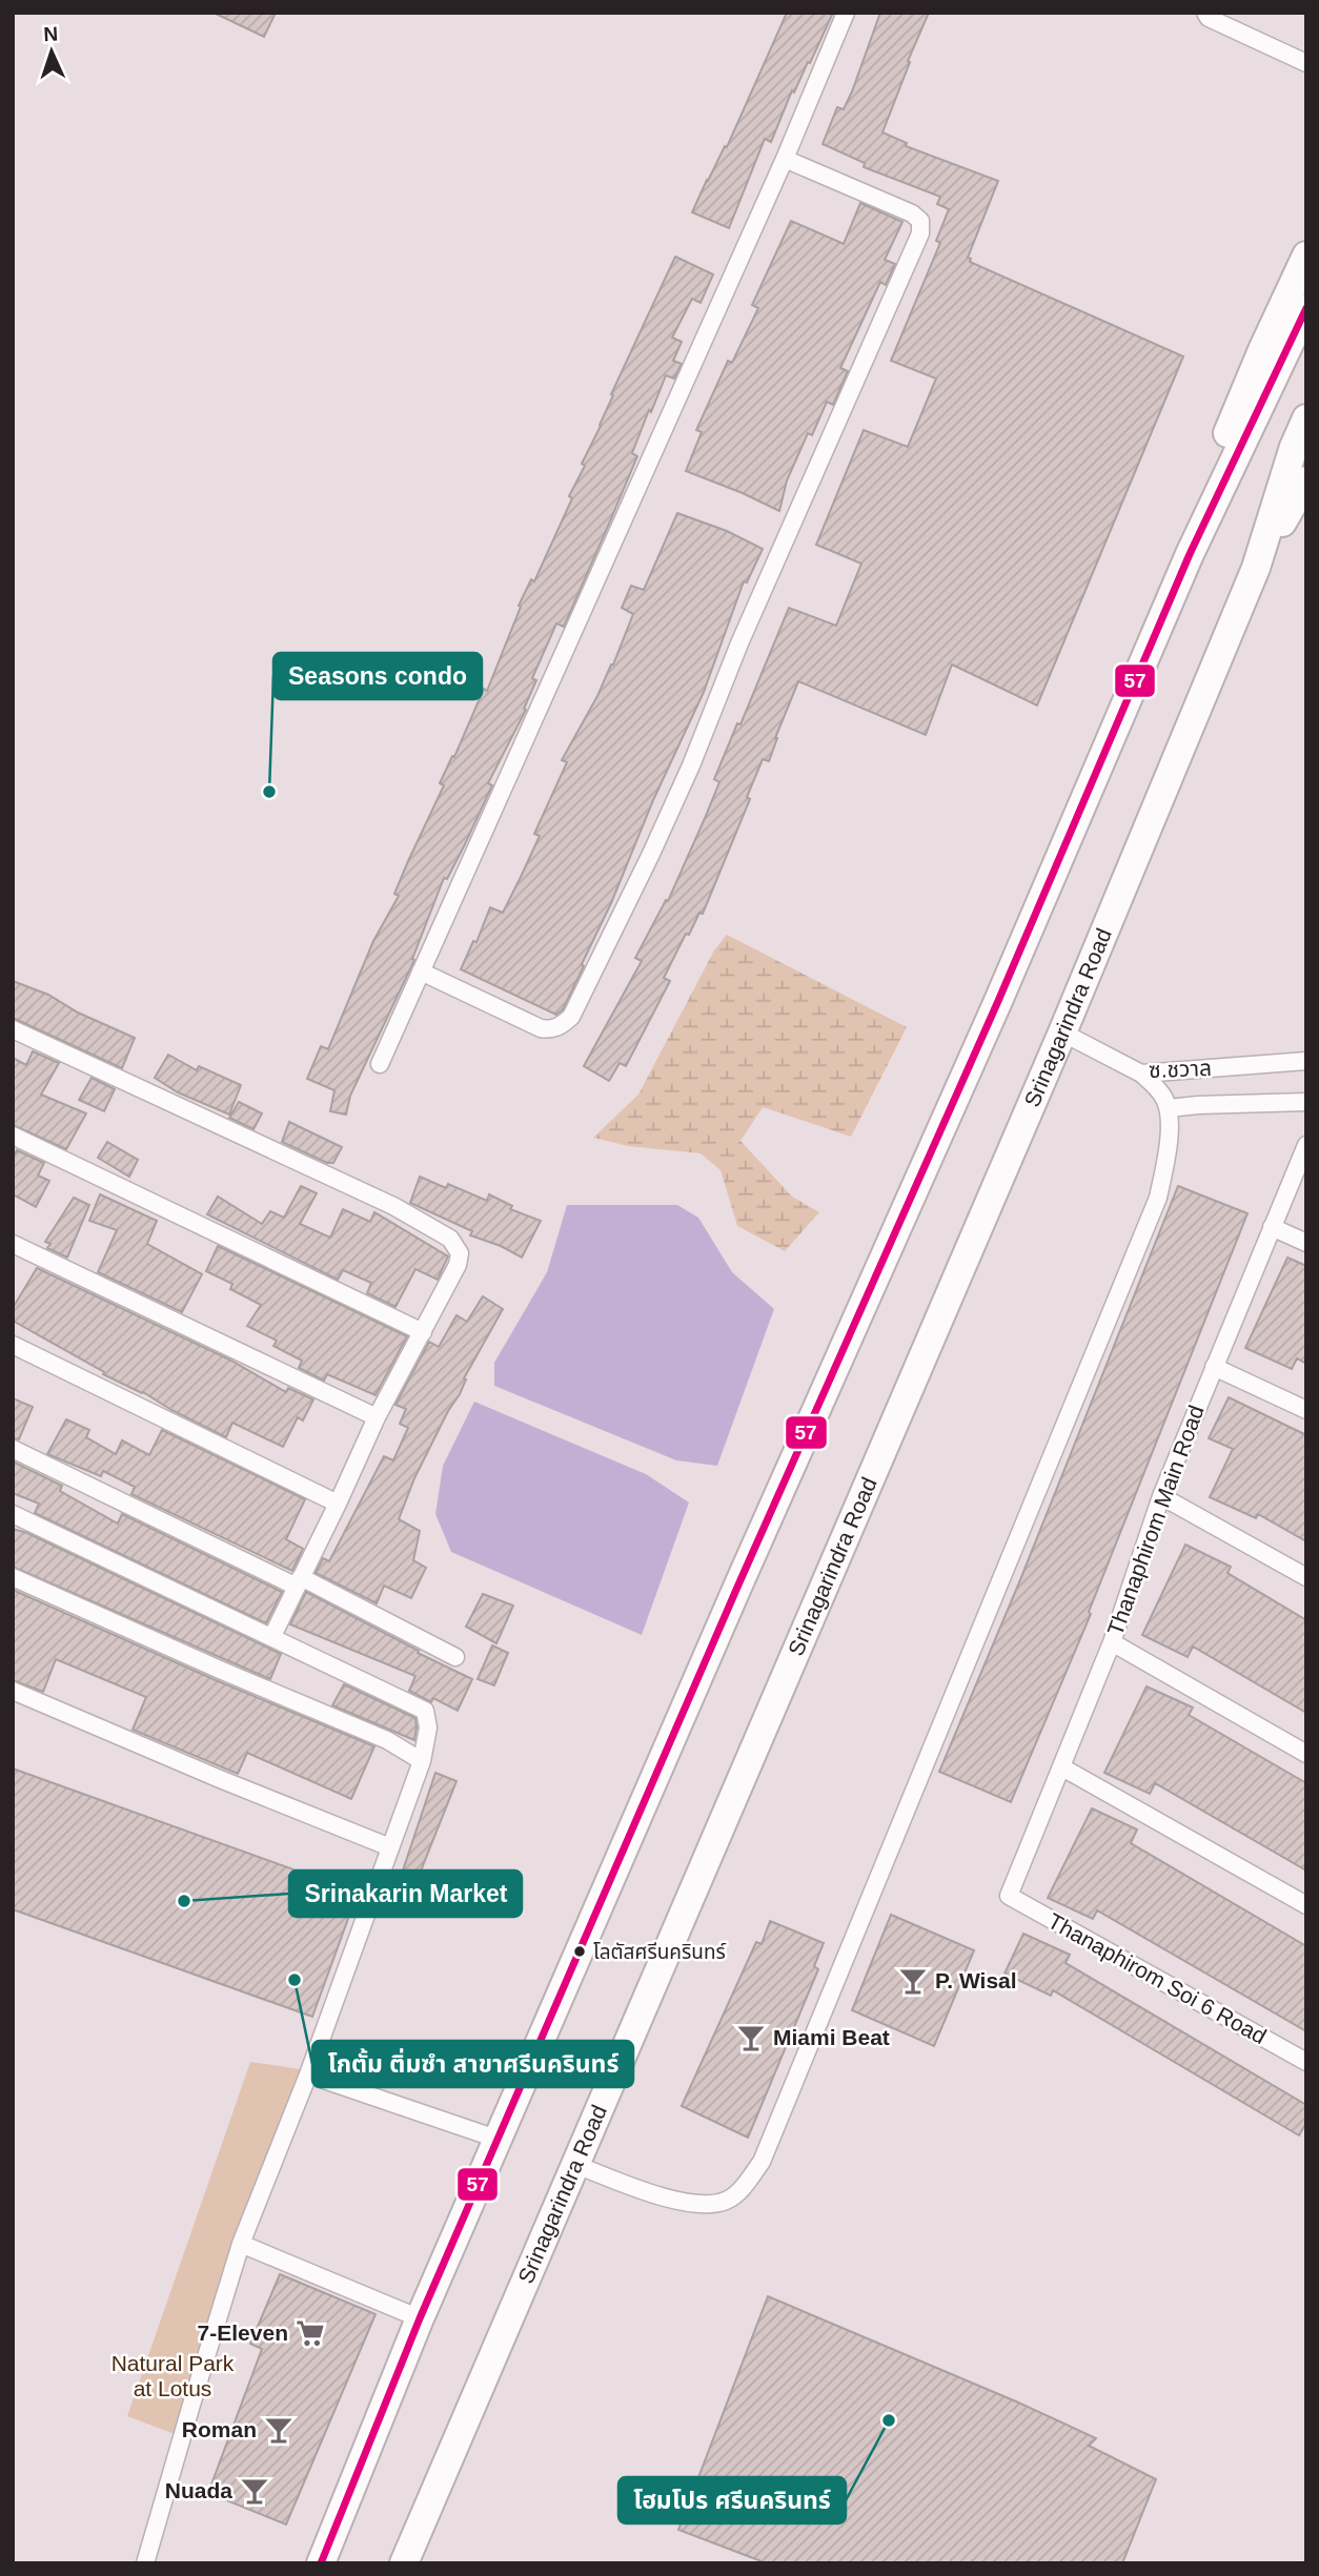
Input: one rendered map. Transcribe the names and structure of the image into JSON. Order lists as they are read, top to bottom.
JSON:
{
  "streets": {
    "main road": ["Srinagarindra Road"],
    "street": ["ซ.ชวาล", "Thanaphirom Main Road", "Thanaphirom Soi 6 Road"]
  },
  "crossings": [
    ["Srinagarindra Road", "ซ.ชวาล"],
    ["Thanaphirom Main Road", "Thanaphirom Soi 6 Road"]
  ],
  "parks": ["Natural Park at Lotus"],
  "places": {
    "other": [
      "Seasons condo",
      "Srinakarin Market",
      "โลตัสศรีนครินทร์",
      "โกตั้ม ติ่มซำ สาขาศรีนครินทร์",
      "โฮมโปร ศรีนครินทร์"
    ],
    "bar": [
      "P. Wisal",
      "Miami Beat",
      "Roman",
      "Nuada"
    ],
    "supermarket": ["7-Eleven"]
  },
  "lines": ["transit line 57"],
  "north": "top"
}
